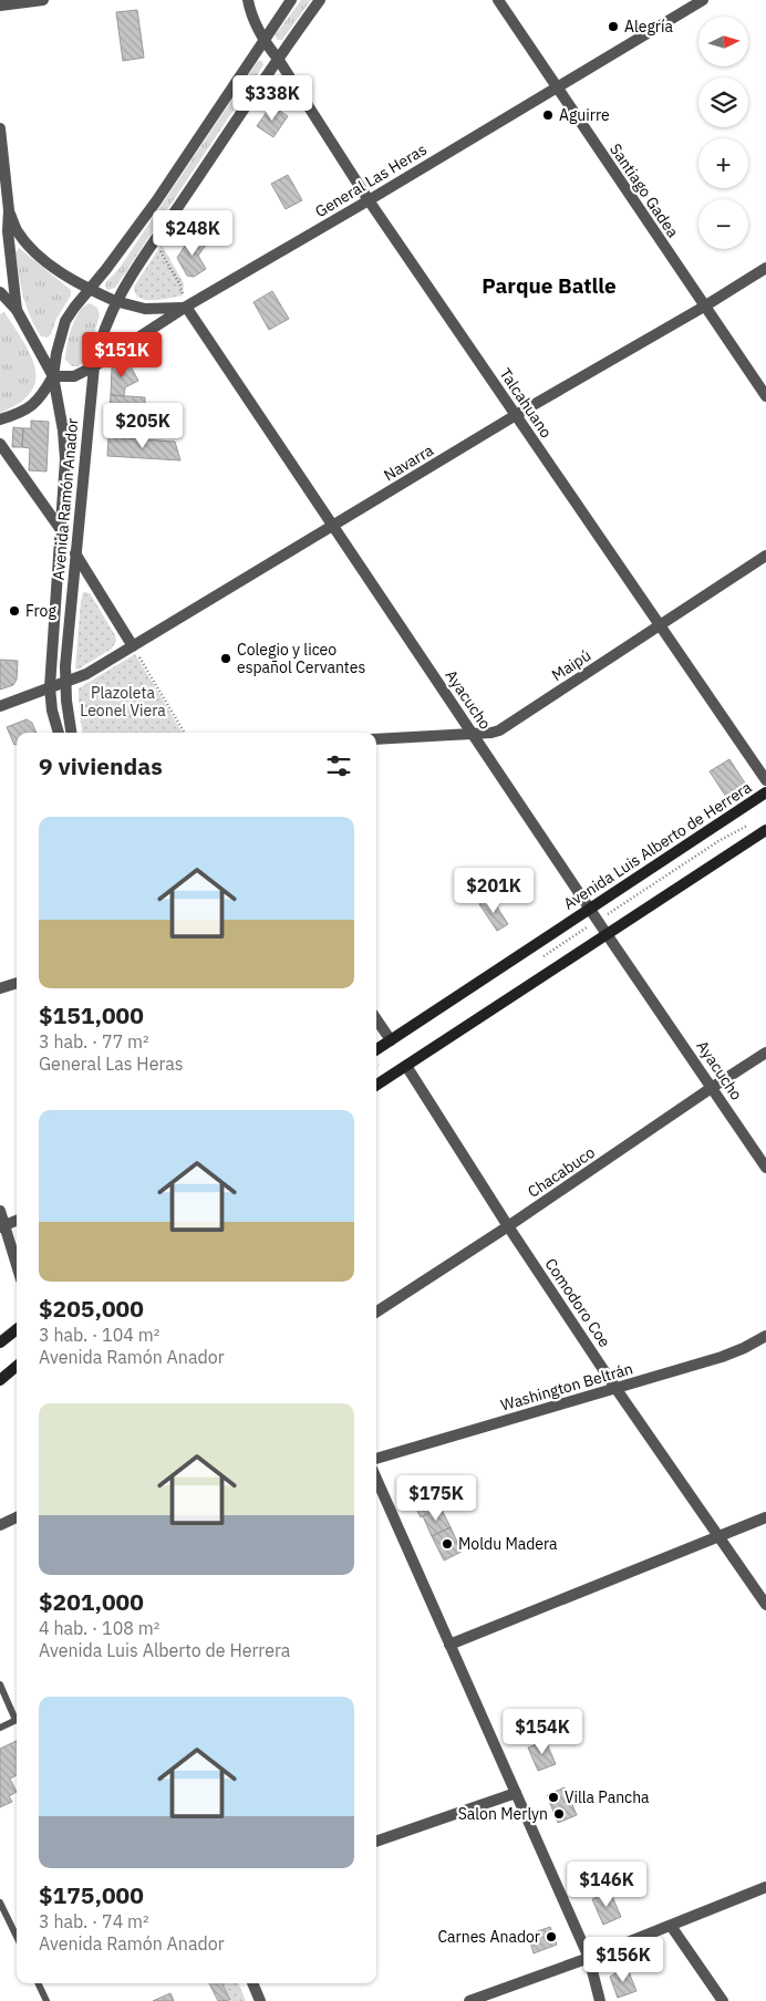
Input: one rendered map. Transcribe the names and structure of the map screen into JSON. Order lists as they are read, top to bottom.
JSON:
{
  "streets": {
    "main road": ["Avenida Luis Alberto de Herrera"],
    "street": [
      "General Las Heras",
      "Santiago Gadea",
      "Talcahuano",
      "Navarra",
      "Avenida Ramón Anador",
      "Maipú",
      "Ayacucho",
      "Chacabuco",
      "Comodoro Coe",
      "Washington Beltrán"
    ]
  },
  "crossings": [
    ["General Las Heras", "Santiago Gadea"],
    ["General Las Heras", "Talcahuano"],
    ["General Las Heras", "Avenida Ramón Anador"],
    ["General Las Heras", "Ayacucho"],
    ["Santiago Gadea", "Navarra"],
    ["Talcahuano", "Navarra"],
    ["Talcahuano", "Avenida Ramón Anador"],
    ["Talcahuano", "Maipú"],
    ["Navarra", "Avenida Ramón Anador"],
    ["Navarra", "Ayacucho"],
    ["Maipú", "Ayacucho"],
    ["Ayacucho", "Avenida Luis Alberto de Herrera"],
    ["Ayacucho", "Chacabuco"],
    ["Chacabuco", "Comodoro Coe"],
    ["Comodoro Coe", "Washington Beltrán"]
  ],
  "districts": ["Parque Batlle"],
  "parks": ["Plazoleta Leonel Viera"],
  "places": [
    "Alegría",
    "Aguirre",
    "Frog",
    "Colegio y liceo español Cervantes",
    "Moldu Madera",
    "Villa Pancha",
    "Salon Merlyn",
    "Carnes Anador"
  ],
  "north": "right",
  "page": {
    "map_buttons": ["+", "−"],
    "price": [
      "$338K",
      "$248K",
      "$151K",
      "$205K",
      "$201K",
      "$175K",
      "$154K",
      "$146K",
      "$156K"
    ],
    "heading": "9 viviendas",
    "list": [
      {
        "name": "$151,000",
        "note": "3 hab. · 77 m² · General Las Heras"
      },
      {
        "name": "$205,000",
        "note": "3 hab. · 104 m² · Avenida Ramón Anador"
      },
      {
        "name": "$201,000",
        "note": "4 hab. · 108 m² · Avenida Luis Alberto de Herrera"
      },
      {
        "name": "$175,000",
        "note": "3 hab. · 74 m² · Avenida Ramón Anador"
      }
    ]
  }
}
